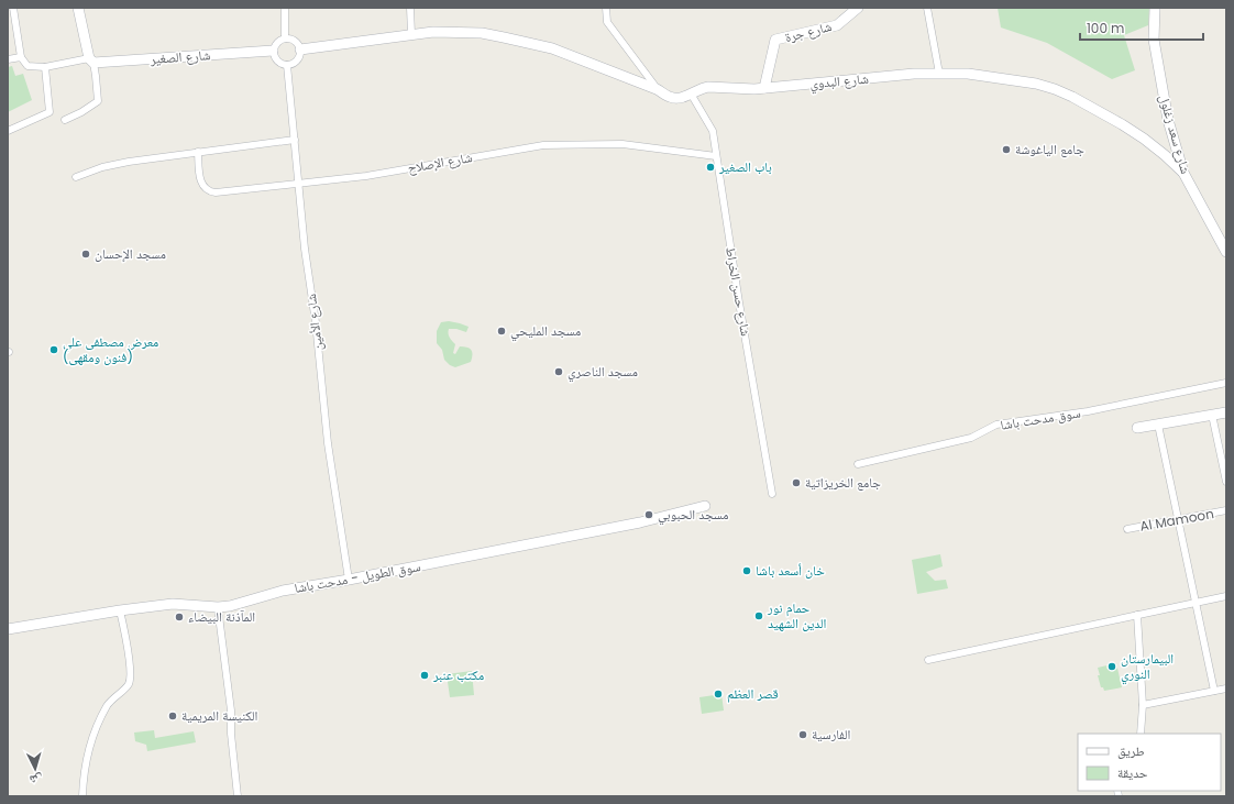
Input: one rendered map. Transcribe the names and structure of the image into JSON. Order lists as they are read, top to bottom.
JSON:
{
  "streets": {
    "street": [
      "شارع جرة",
      "شارع الصغير",
      "شارع البدوي",
      "شارع سعد زغلول",
      "شارع الإصلاح",
      "شارع حسن الخراط",
      "شارع الأمين",
      "سوق مدحت باشا",
      "Al Mamoon",
      "سوق الطويل - مدحت باشا"
    ]
  },
  "crossings": [
    ["شارع جرة", "شارع البدوي"],
    ["شارع الصغير", "شارع الأمين"],
    ["شارع البدوي", "شارع سعد زغلول"],
    ["شارع البدوي", "شارع حسن الخراط"],
    ["شارع الإصلاح", "شارع حسن الخراط"],
    ["شارع الإصلاح", "شارع الأمين"],
    ["شارع الأمين", "سوق الطويل - مدحت باشا"]
  ],
  "places": [
    "جامع الياغوشة",
    "باب الصغير",
    "مسجد الإحسان",
    "مسجد المليحي",
    "معرض مصطفى علي (فنون ومقهى)",
    "مسجد الناصري",
    "جامع الخريزاتية",
    "مسجد الحبوبي",
    "خان أسعد باشا",
    "حمام نور الدين الشهيد",
    "المآذنة البيضاء",
    "البيمارستان النوري",
    "مكتب عنبر",
    "قصر العظم",
    "الكنيسة المريمية",
    "الفارسية"
  ],
  "legend": ["طريق", "حديقة"],
  "scale_bar": "100 m",
  "north": "bottom"
}
